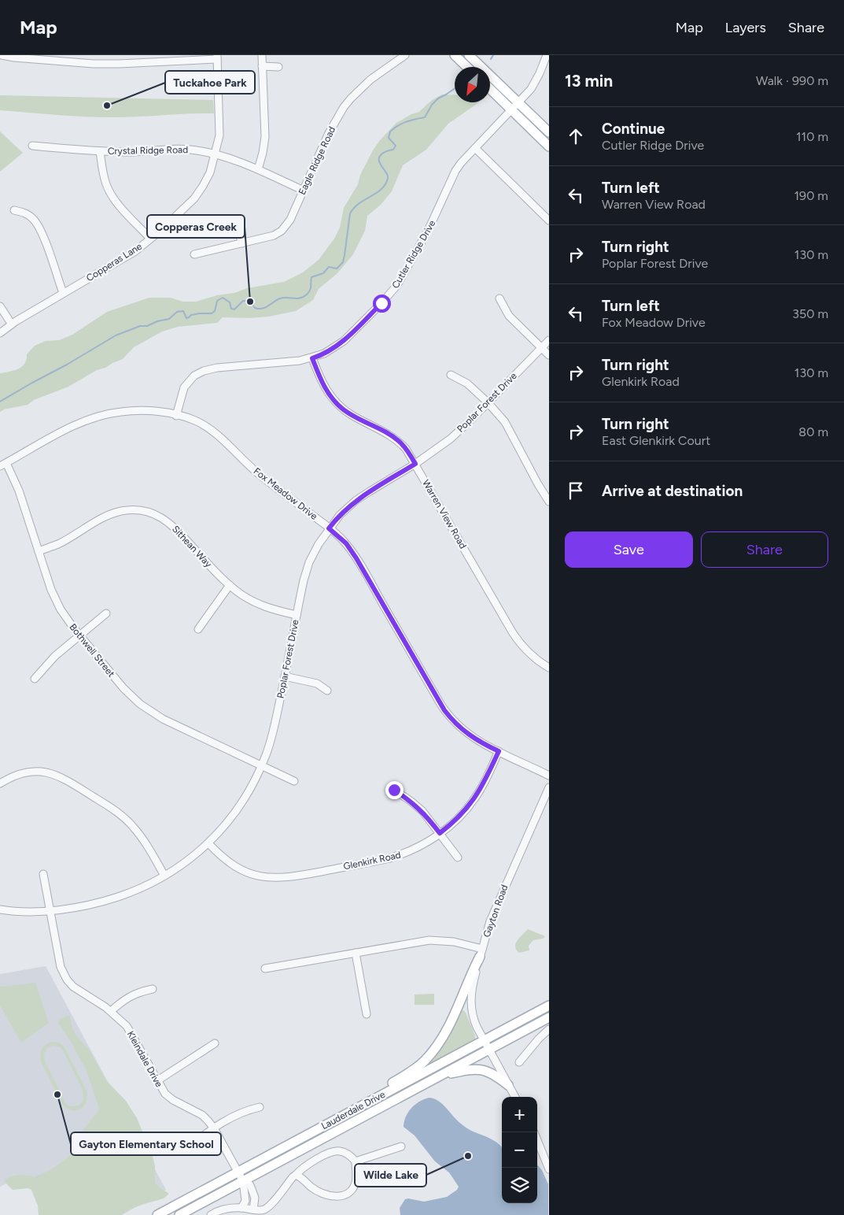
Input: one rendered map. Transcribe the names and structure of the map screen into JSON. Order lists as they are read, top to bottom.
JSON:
{
  "streets": {
    "main road": ["Lauderdale Drive"],
    "street": [
      "Crystal Ridge Road",
      "Eagle Ridge Road",
      "Cutler Ridge Drive",
      "Copperas Lane",
      "Poplar Forest Drive",
      "Fox Meadow Drive",
      "Warren View Road",
      "Sithean Way",
      "Bothwell Street",
      "Glenkirk Road",
      "Gayton Road",
      "Kleindale Drive"
    ]
  },
  "crossings": [
    ["Crystal Ridge Road", "Eagle Ridge Road"],
    ["Crystal Ridge Road", "Copperas Lane"],
    ["Cutler Ridge Drive", "Fox Meadow Drive"],
    ["Cutler Ridge Drive", "Warren View Road"],
    ["Poplar Forest Drive", "Fox Meadow Drive"],
    ["Poplar Forest Drive", "Warren View Road"],
    ["Poplar Forest Drive", "Sithean Way"],
    ["Poplar Forest Drive", "Bothwell Street"],
    ["Poplar Forest Drive", "Glenkirk Road"],
    ["Poplar Forest Drive", "Kleindale Drive"],
    ["Fox Meadow Drive", "Bothwell Street"],
    ["Fox Meadow Drive", "Glenkirk Road"],
    ["Sithean Way", "Bothwell Street"],
    ["Gayton Road", "Lauderdale Drive"],
    ["Kleindale Drive", "Lauderdale Drive"]
  ],
  "places": [
    "Tuckahoe Park",
    "Copperas Creek",
    "Gayton Elementary School",
    "Wilde Lake"
  ],
  "north": "bottom left",
  "page": {
    "header": "Map",
    "nav": ["Map", "Layers", "Share"],
    "heading": ["13 min", "Walk · 990 m"],
    "list": [
      ["Continue", "Cutler Ridge Drive", "110 m"],
      ["Turn left", "Warren View Road", "190 m"],
      ["Turn right", "Poplar Forest Drive", "130 m"],
      ["Turn left", "Fox Meadow Drive", "350 m"],
      ["Turn right", "Glenkirk Road", "130 m"],
      ["Turn right", "East Glenkirk Court", "80 m"],
      "Arrive at destination"
    ],
    "buttons": ["Save", "Share"],
    "map_buttons": ["+", "−"]
  }
}
